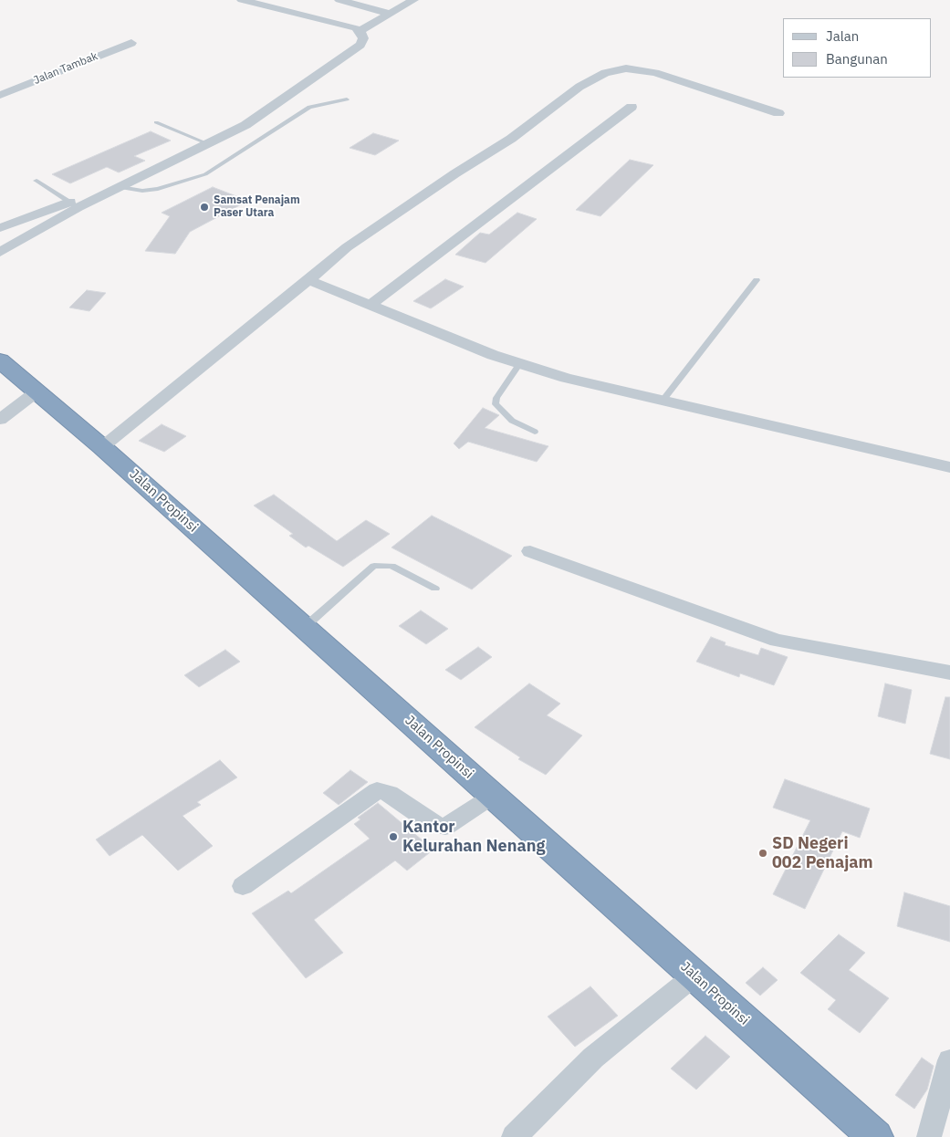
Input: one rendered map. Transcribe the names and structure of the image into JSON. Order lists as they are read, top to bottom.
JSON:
{
  "streets": {
    "highway": ["Jalan Propinsi"],
    "street": ["Jalan Tambak"]
  },
  "places": ["Samsat Penajam Paser Utara", "Kantor Kelurahan Nenang", "SD Negeri 002 Penajam"],
  "legend": ["Jalan", "Bangunan"]
}
